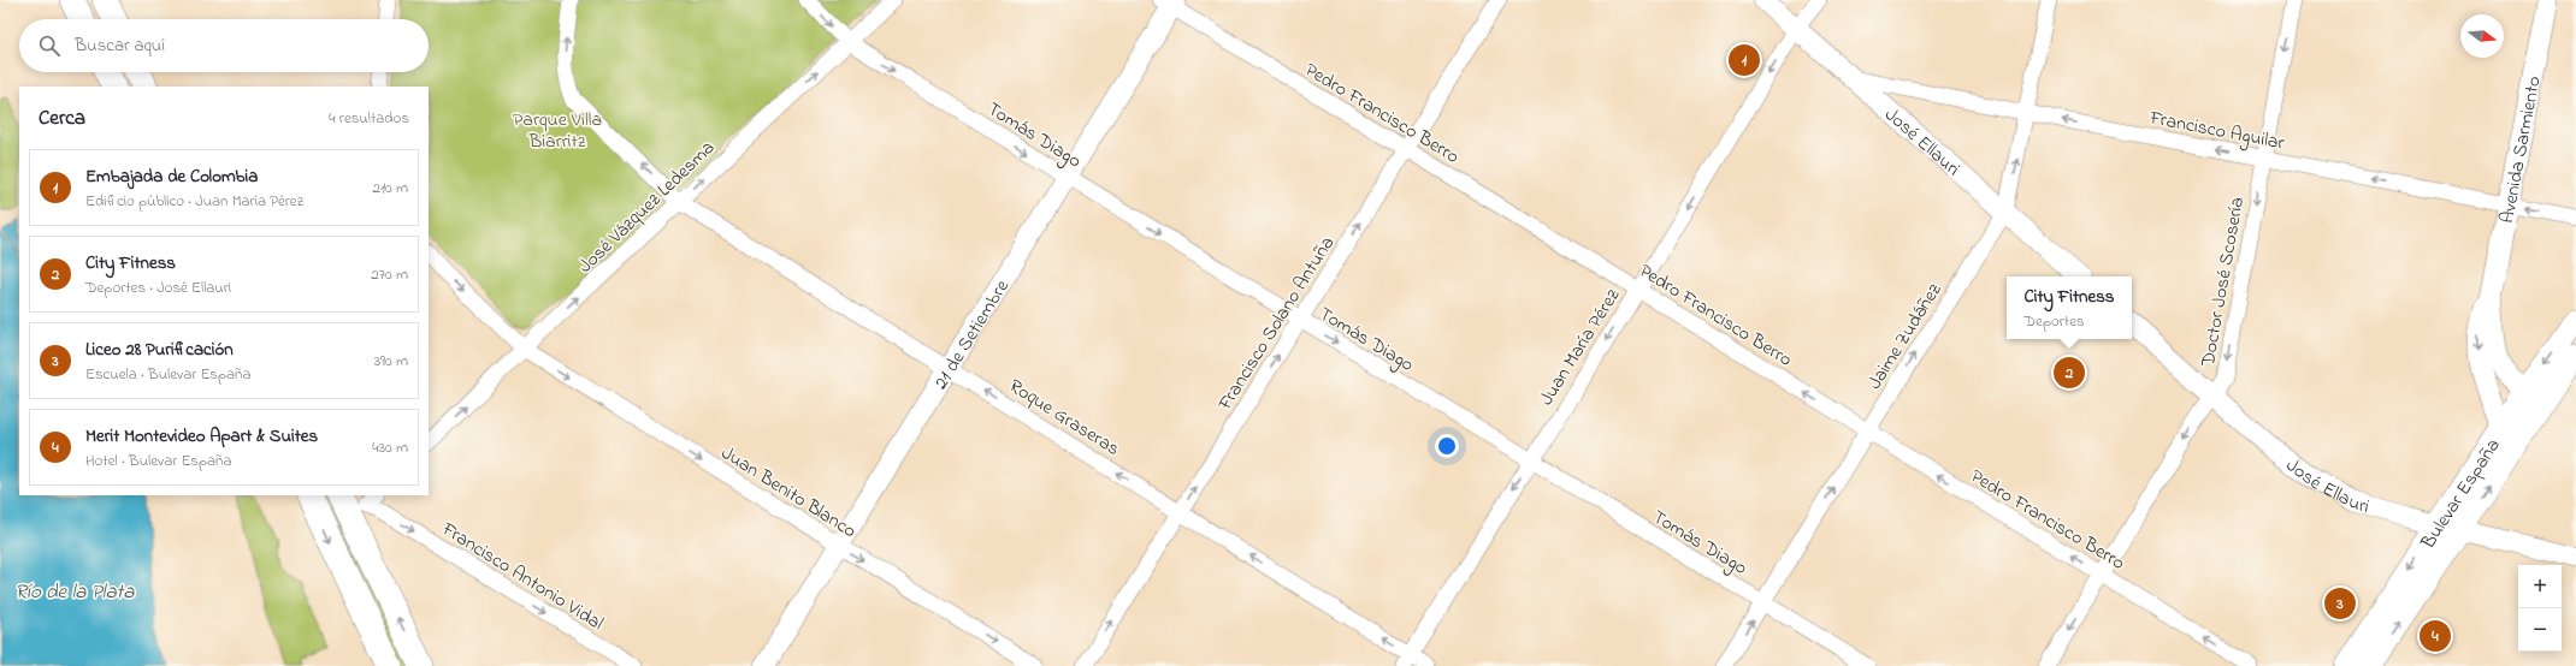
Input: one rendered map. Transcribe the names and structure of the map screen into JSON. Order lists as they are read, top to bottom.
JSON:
{
  "streets": {
    "main road": ["Bulevar España"],
    "street": [
      "Pedro Francisco Berro",
      "Francisco Aguilar",
      "Tomás Diago",
      "José Ellauri",
      "Avenida Sarmiento",
      "José Vázquez Ledesma",
      "Doctor José Scosería",
      "Francisco Solano Antuña",
      "21 de Setiembre",
      "Jaime Zudáñez",
      "Juan María Pérez",
      "Roque Graseras",
      "Juan Benito Blanco",
      "Francisco Antonio Vidal"
    ]
  },
  "crossings": [
    ["Pedro Francisco Berro", "Doctor José Scosería"],
    ["Pedro Francisco Berro", "Francisco Solano Antuña"],
    ["Pedro Francisco Berro", "21 de Setiembre"],
    ["Pedro Francisco Berro", "Jaime Zudáñez"],
    ["Pedro Francisco Berro", "Juan María Pérez"],
    ["Francisco Aguilar", "José Ellauri"],
    ["Francisco Aguilar", "Avenida Sarmiento"],
    ["Francisco Aguilar", "Doctor José Scosería"],
    ["Francisco Aguilar", "Jaime Zudáñez"],
    ["Tomás Diago", "José Vázquez Ledesma"],
    ["Tomás Diago", "Francisco Solano Antuña"],
    ["Tomás Diago", "21 de Setiembre"],
    ["Tomás Diago", "Jaime Zudáñez"],
    ["Tomás Diago", "Juan María Pérez"],
    ["José Ellauri", "Doctor José Scosería"],
    ["José Ellauri", "Jaime Zudáñez"],
    ["José Ellauri", "Juan María Pérez"],
    ["José Ellauri", "Bulevar España"],
    ["Avenida Sarmiento", "Bulevar España"],
    ["José Vázquez Ledesma", "Roque Graseras"],
    ["José Vázquez Ledesma", "Juan Benito Blanco"],
    ["Francisco Solano Antuña", "Roque Graseras"],
    ["21 de Setiembre", "Roque Graseras"],
    ["21 de Setiembre", "Juan Benito Blanco"],
    ["Juan María Pérez", "Roque Graseras"]
  ],
  "one_way": [
    "Pedro Francisco Berro",
    "Francisco Aguilar",
    "Tomás Diago",
    "José Vázquez Ledesma",
    "Doctor José Scosería",
    "Francisco Solano Antuña",
    "Jaime Zudáñez",
    "Juan María Pérez",
    "Roque Graseras",
    "Juan Benito Blanco",
    "Francisco Antonio Vidal"
  ],
  "water": ["Río de la Plata"],
  "parks": ["Parque Villa Biarritz"],
  "north": "right",
  "page": {
    "search": "Buscar aquí",
    "pins": [
      "1",
      "2",
      "3",
      "4"
    ],
    "heading": ["Cerca", "4 resultados"],
    "list": [
      {
        "mark": "1",
        "name": "Embajada de Colombia",
        "note": "Edificio público · Juan María Pérez",
        "value": "210 m"
      },
      {
        "mark": "2",
        "name": "City Fitness",
        "note": "Deportes · José Ellauri",
        "value": "270 m"
      },
      {
        "mark": "3",
        "name": "Liceo 28 Purificación",
        "note": "Escuela · Bulevar España",
        "value": "390 m"
      },
      {
        "mark": "4",
        "name": "Merit Montevideo Apart & Suites",
        "note": "Hotel · Bulevar España",
        "value": "430 m"
      }
    ],
    "popup": ["City Fitness", "Deportes"],
    "map_buttons": ["+", "−"]
  }
}
